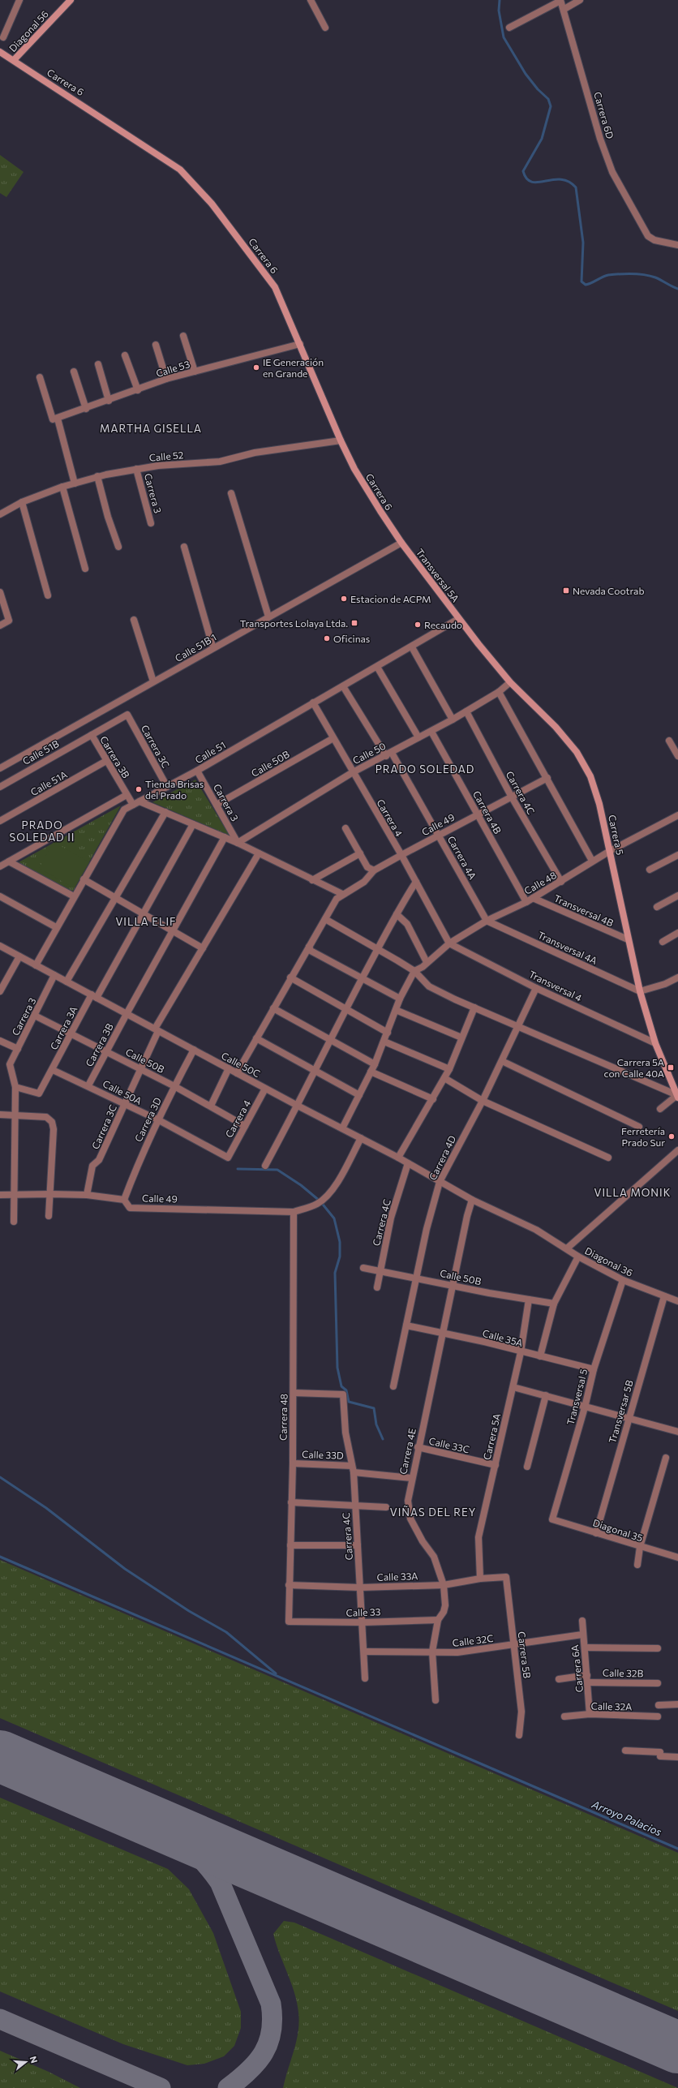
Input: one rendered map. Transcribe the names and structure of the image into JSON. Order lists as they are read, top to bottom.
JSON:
{
  "streets": {
    "main road": [
      "Diagonal 56",
      "Carrera 6",
      "Transversal 5A",
      "Carrera 5"
    ],
    "street": [
      "Carrera 6D",
      "Calle 53",
      "Calle 52",
      "Carrera 3",
      "Calle 51B 1",
      "Carrera 3C",
      "Calle 51B",
      "Calle 51",
      "Calle 50",
      "Carrera 3B",
      "Calle 50B",
      "Calle 51A",
      "Carrera 4C",
      "Carrera 4B",
      "Carrera 4",
      "Calle 49",
      "Carrera 4A",
      "Calle 48",
      "Transversal 4B",
      "Transversal 4A",
      "Transversal 4",
      "Carrera 3A",
      "Calle 50C",
      "Calle 50A",
      "Carrera 3D",
      "Carrera 4D",
      "Diagonal 36",
      "Calle 35A",
      "Transversal 5",
      "Transversar 5B",
      "Carrera 48",
      "Carrera 5A",
      "Calle 33C",
      "Carrera 4E",
      "Calle 33D",
      "Diagonal 35",
      "Calle 33A",
      "Calle 33",
      "Calle 32C",
      "Carrera 5B",
      "Carrera 6A",
      "Calle 32B",
      "Calle 32A"
    ]
  },
  "crossings": [
    ["Diagonal 56", "Carrera 6"],
    ["Carrera 6", "Calle 53"],
    ["Carrera 6", "Calle 52"],
    ["Carrera 6", "Transversal 5A"],
    ["Carrera 6", "Calle 51B 1"],
    ["Calle 52", "Carrera 3"],
    ["Carrera 3", "Calle 51"],
    ["Carrera 3", "Calle 50"],
    ["Carrera 3", "Calle 50B"],
    ["Carrera 3", "Calle 49"],
    ["Carrera 3", "Calle 50C"],
    ["Transversal 5A", "Calle 51B 1"],
    ["Transversal 5A", "Calle 51"],
    ["Transversal 5A", "Carrera 5"],
    ["Carrera 3C", "Calle 51B"],
    ["Carrera 3C", "Calle 51"],
    ["Carrera 3C", "Calle 50B"],
    ["Carrera 3C", "Calle 49"],
    ["Carrera 3C", "Calle 50C"],
    ["Carrera 3C", "Calle 50A"],
    ["Calle 51B", "Carrera 3B"],
    ["Calle 51", "Carrera 3B"],
    ["Calle 51", "Carrera 4"],
    ["Calle 51", "Carrera 5"],
    ["Calle 51", "Carrera 4A"],
    ["Calle 51", "Calle 50C"],
    ["Calle 50", "Carrera 4C"],
    ["Calle 50", "Carrera 4B"],
    ["Calle 50", "Carrera 4"],
    ["Calle 50", "Carrera 5"],
    ["Calle 50", "Carrera 4A"],
    ["Carrera 3B", "Calle 50B"],
    ["Carrera 3B", "Calle 51A"],
    ["Carrera 3B", "Calle 50C"],
    ["Carrera 3B", "Calle 50A"],
    ["Calle 50B", "Carrera 4C"],
    ["Calle 50B", "Carrera 4"],
    ["Calle 50B", "Carrera 3A"],
    ["Calle 50B", "Carrera 3D"],
    ["Calle 50B", "Carrera 4D"],
    ["Calle 50B", "Carrera 5A"],
    ["Calle 50B", "Carrera 4E"],
    ["Carrera 4C", "Calle 49"],
    ["Carrera 4C", "Calle 48"],
    ["Carrera 4C", "Calle 50C"],
    ["Carrera 4C", "Carrera 48"],
    ["Carrera 4C", "Calle 33D"],
    ["Carrera 4C", "Calle 33A"],
    ["Carrera 4C", "Calle 33"],
    ["Carrera 4C", "Calle 32C"],
    ["Carrera 4B", "Calle 49"],
    ["Carrera 4B", "Calle 48"],
    ["Carrera 4", "Calle 49"],
    ["Carrera 4", "Calle 48"],
    ["Carrera 4", "Transversal 4"],
    ["Carrera 4", "Calle 50C"],
    ["Carrera 4", "Calle 50A"],
    ["Calle 49", "Carrera 4A"],
    ["Calle 49", "Calle 50C"],
    ["Calle 49", "Carrera 3D"],
    ["Calle 49", "Carrera 48"],
    ["Carrera 5", "Calle 48"],
    ["Carrera 5", "Transversal 4B"],
    ["Carrera 5", "Transversal 4A"],
    ["Carrera 5", "Transversal 4"],
    ["Carrera 4A", "Calle 48"],
    ["Carrera 4A", "Transversal 4A"],
    ["Calle 48", "Transversal 4B"],
    ["Calle 48", "Transversal 4A"],
    ["Calle 48", "Transversal 4"],
    ["Transversal 4", "Carrera 4D"],
    ["Carrera 3A", "Calle 50C"],
    ["Carrera 3A", "Calle 50A"],
    ["Calle 50C", "Carrera 3D"],
    ["Calle 50C", "Carrera 4D"],
    ["Calle 50C", "Diagonal 36"],
    ["Calle 50C", "Carrera 4E"],
    ["Calle 50A", "Carrera 3D"],
    ["Carrera 4D", "Calle 35A"],
    ["Diagonal 36", "Transversal 5"],
    ["Diagonal 36", "Transversar 5B"],
    ["Calle 35A", "Transversal 5"],
    ["Calle 35A", "Carrera 5A"],
    ["Calle 35A", "Carrera 4E"],
    ["Transversal 5", "Diagonal 35"],
    ["Transversar 5B", "Diagonal 35"],
    ["Carrera 48", "Calle 33D"],
    ["Carrera 48", "Calle 33A"],
    ["Carrera 48", "Calle 33"],
    ["Carrera 5A", "Calle 33C"],
    ["Carrera 5A", "Calle 33A"],
    ["Calle 33C", "Carrera 4E"],
    ["Carrera 4E", "Calle 33D"],
    ["Carrera 4E", "Calle 33A"],
    ["Carrera 4E", "Calle 33"],
    ["Carrera 4E", "Calle 32C"],
    ["Calle 33A", "Carrera 5B"],
    ["Calle 32C", "Carrera 5B"],
    ["Calle 32C", "Carrera 6A"],
    ["Carrera 6A", "Calle 32B"],
    ["Carrera 6A", "Calle 32A"]
  ],
  "districts": [
    "MARTHA GISELLA",
    "PRADO SOLEDAD",
    "PRADO SOLEDAD II",
    "VILLA ELIF",
    "VILLA MONIK",
    "VIÑAS DEL REY"
  ],
  "water": ["Arroyo Palacios"],
  "places": {
    "other": [
      "IE Generación en Grande",
      "Estacion de ACPM",
      "Recaudo",
      "Oficinas",
      "Tienda Brisas del Prado",
      "Ferretería Prado Sur"
    ],
    "transit": ["Nevada Cootrab", "Transportes Lolaya Ltda.", "Carrera 5A con Calle 40A"]
  },
  "north": "right"
}
